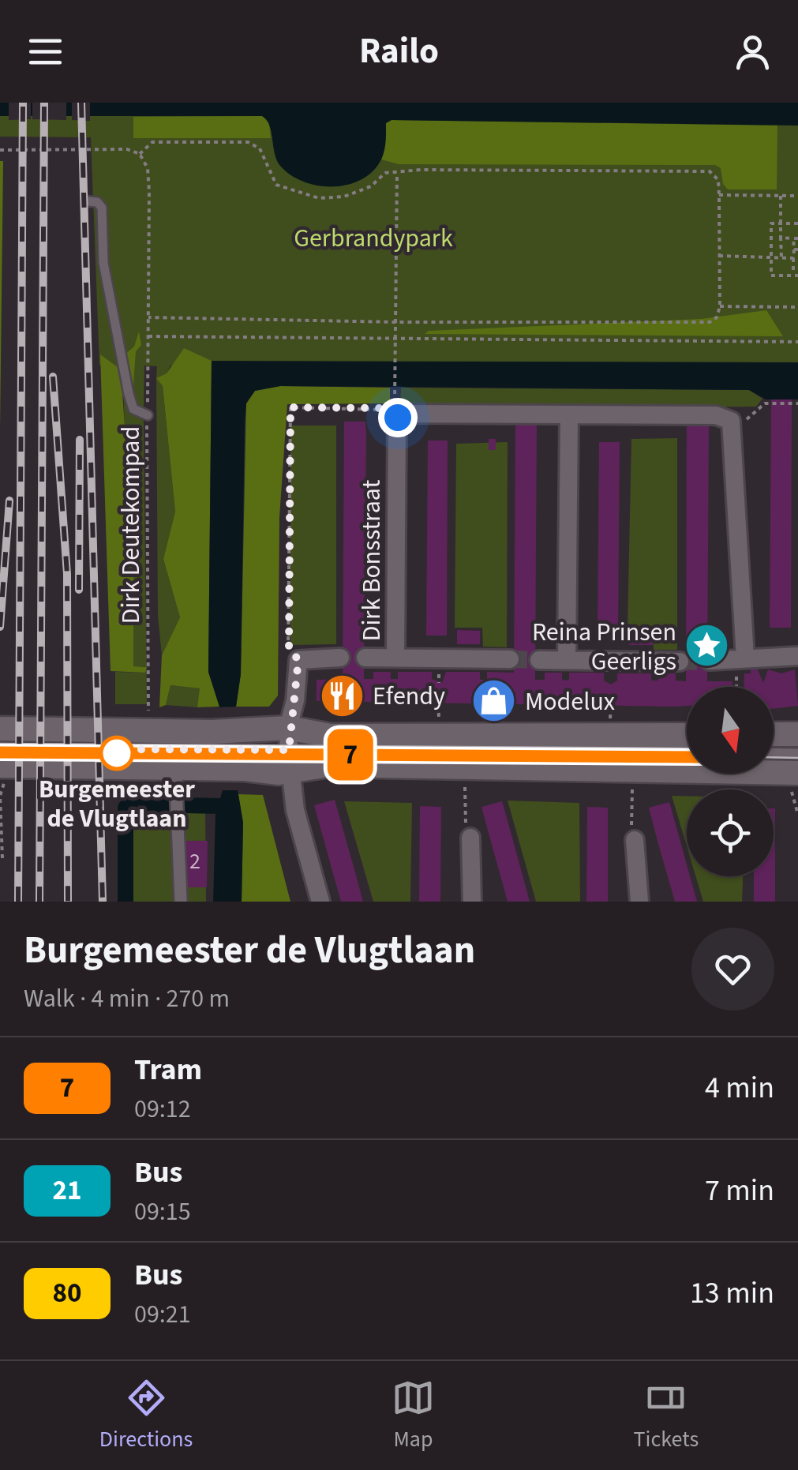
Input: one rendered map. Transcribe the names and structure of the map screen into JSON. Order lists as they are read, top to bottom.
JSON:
{
  "streets": {
    "street": ["Dirk Bonsstraat"],
    "path": ["Dirk Deutekompad"]
  },
  "parks": ["Gerbrandypark"],
  "places": {
    "place": ["Reina Prinsen Geerligs"],
    "restaurant": ["Efendy"],
    "shop": ["Modelux"],
    "other": ["Burgemeester de Vlugtlaan"]
  },
  "lines": ["tram line 7"],
  "house_numbers": ["2"],
  "north": "bottom",
  "page": {
    "header": "Railo",
    "on_map": "7",
    "heading": ["Burgemeester de Vlugtlaan", "Walk · 4 min · 270 m"],
    "list": [
      {
        "mark": "7",
        "name": "Tram",
        "note": "09:12",
        "value": "4 min"
      },
      {
        "mark": "21",
        "name": "Bus",
        "note": "09:15",
        "value": "7 min"
      },
      {
        "mark": "80",
        "name": "Bus",
        "note": "09:21",
        "value": "13 min"
      }
    ],
    "tabs": ["Directions", "Map", "Tickets"]
  }
}
